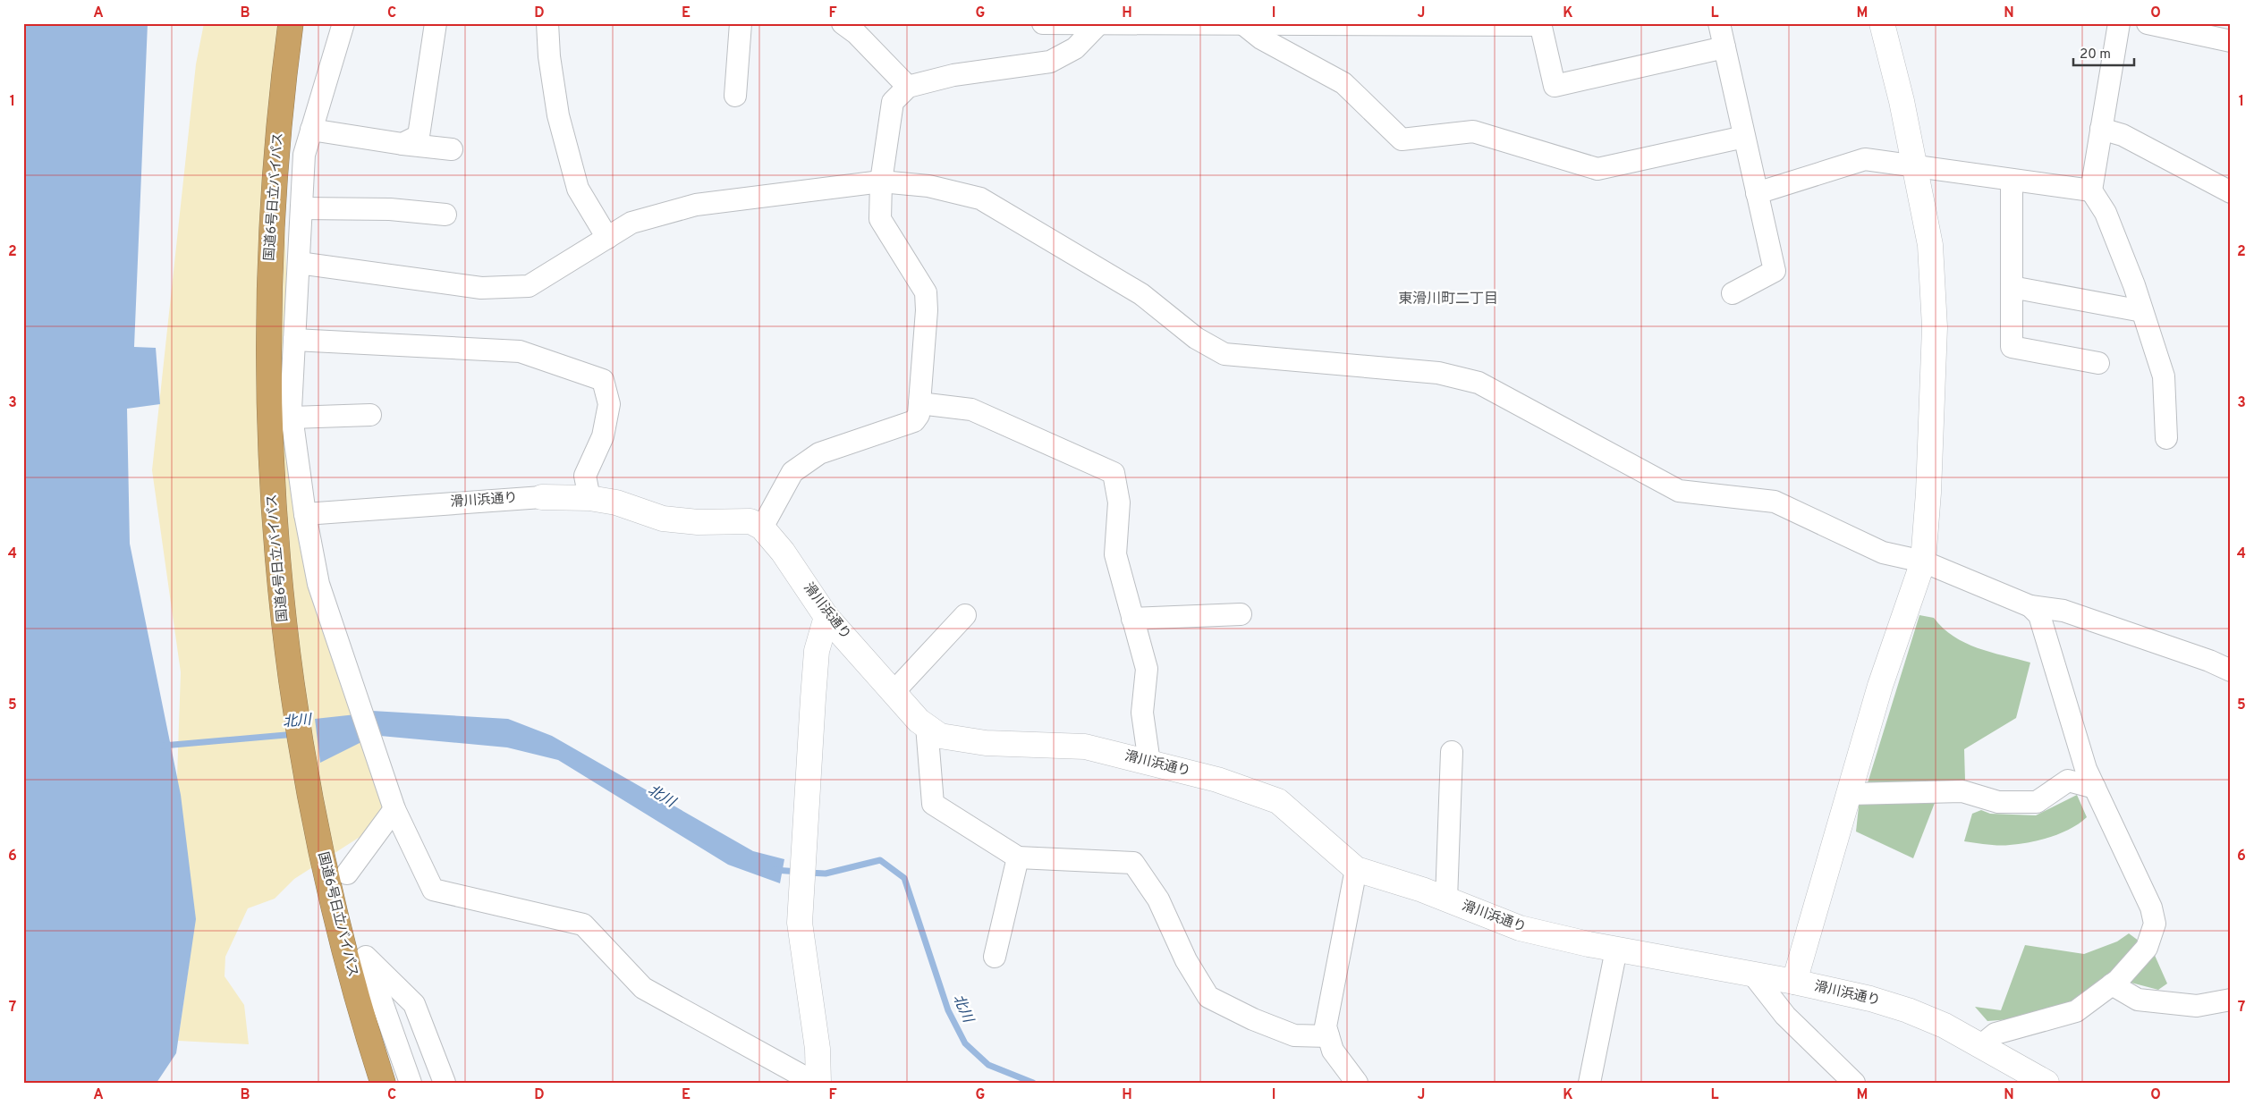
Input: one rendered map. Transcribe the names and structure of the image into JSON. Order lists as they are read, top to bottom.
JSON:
{
  "streets": {
    "highway": ["国道6号日立バイパス"],
    "street": ["滑川浜通り"]
  },
  "districts": ["東滑川町二丁目"],
  "water": ["北川"],
  "scale_bar": "20 m",
  "grid": {
    "columns": [
      "A",
      "B",
      "C",
      "D",
      "E",
      "F",
      "G",
      "H",
      "I",
      "J",
      "K",
      "L",
      "M",
      "N",
      "O"
    ],
    "rows": [
      "1",
      "2",
      "3",
      "4",
      "5",
      "6",
      "7"
    ]
  }
}
